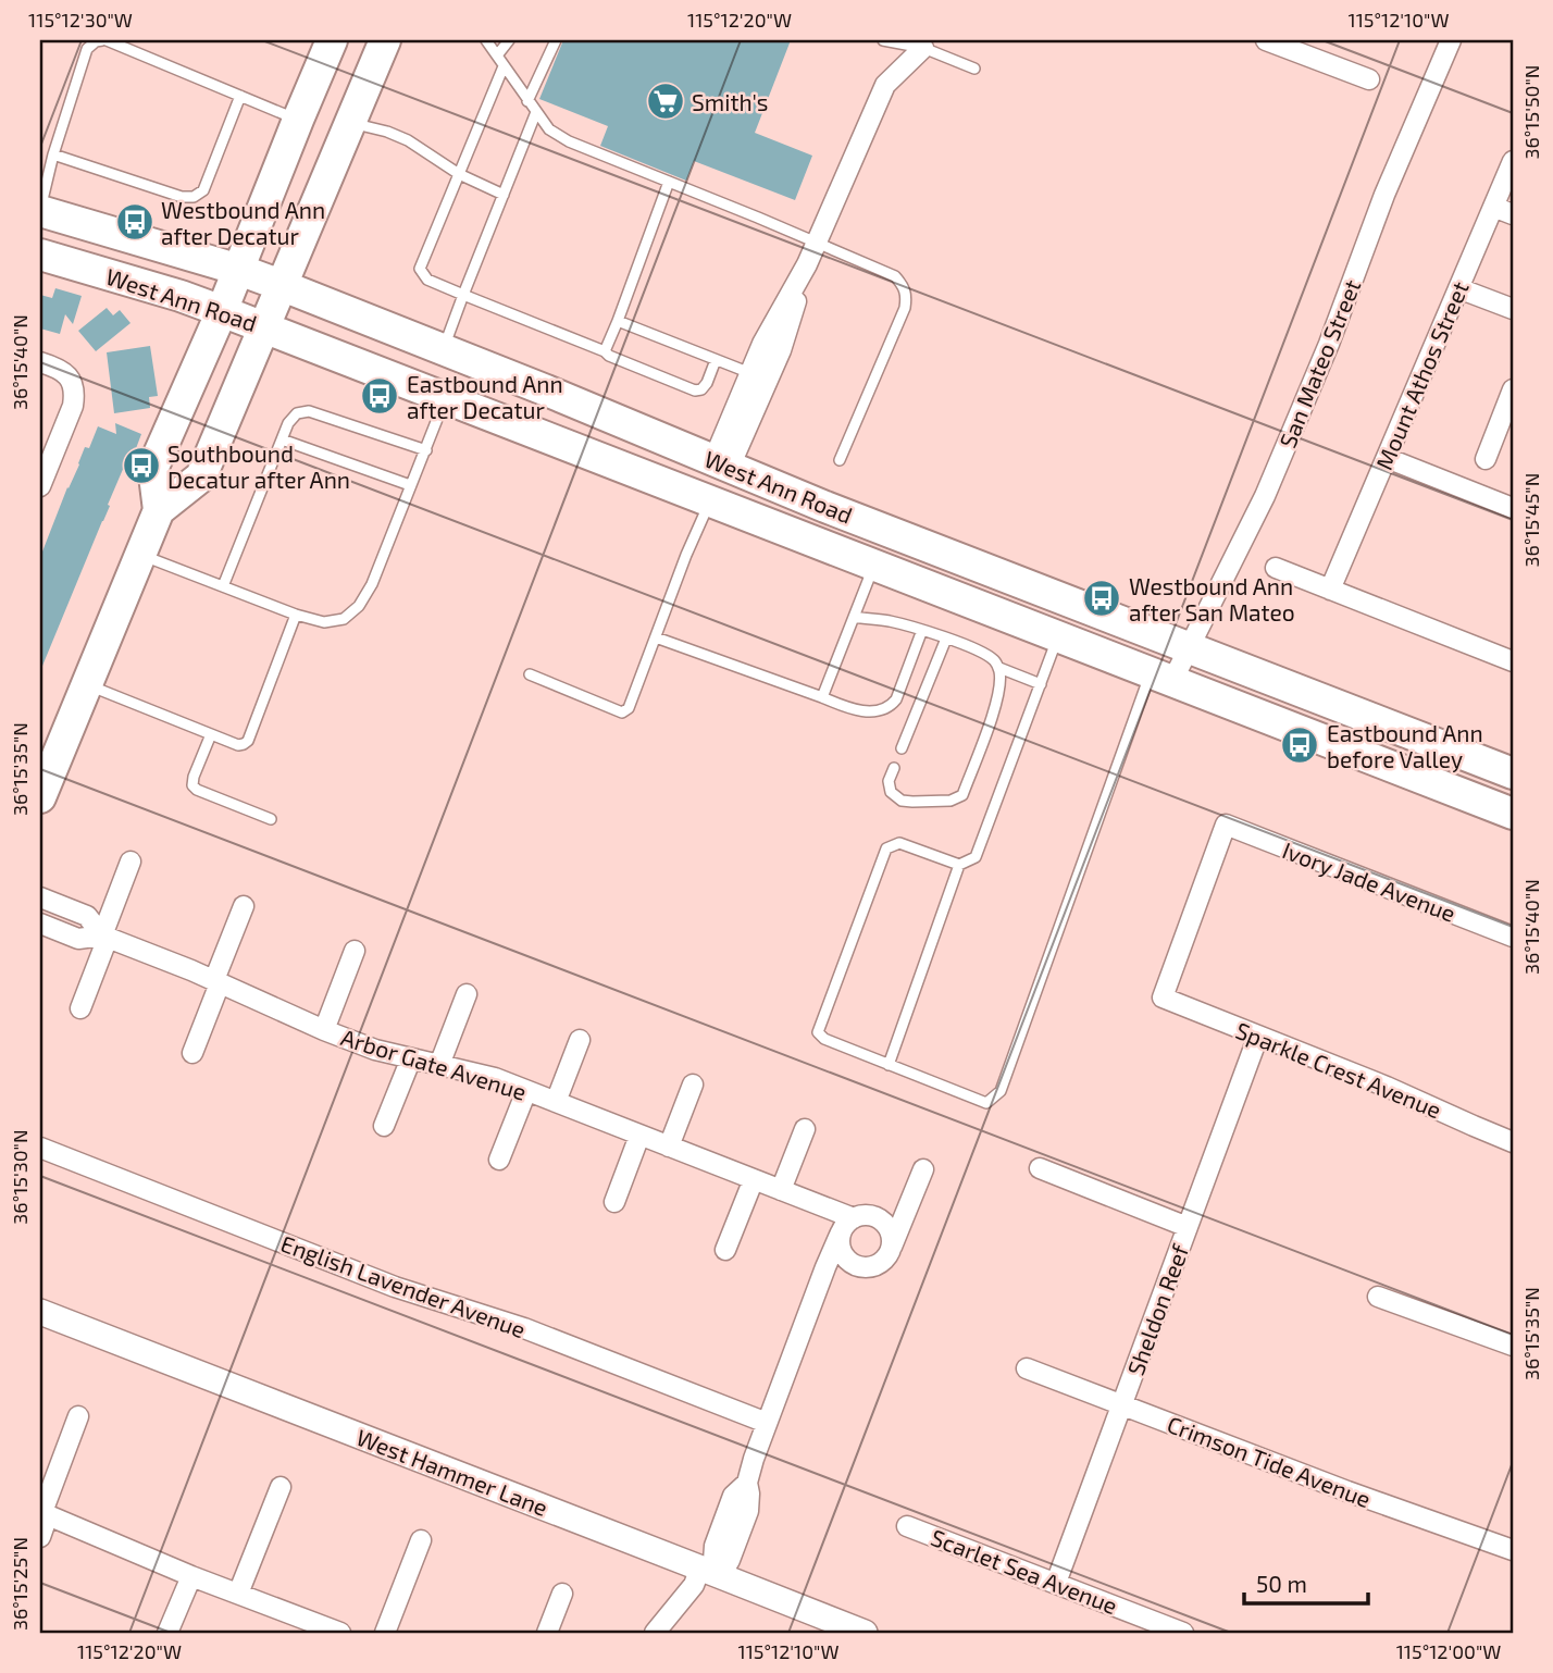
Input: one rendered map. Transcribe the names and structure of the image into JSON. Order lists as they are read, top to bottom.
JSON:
{
  "streets": {
    "main road": ["West Ann Road"],
    "street": [
      "San Mateo Street",
      "Mount Athos Street",
      "Ivory Jade Avenue",
      "Arbor Gate Avenue",
      "Sparkle Crest Avenue",
      "English Lavender Avenue",
      "Sheldon Reef",
      "Crimson Tide Avenue",
      "West Hammer Lane",
      "Scarlet Sea Avenue"
    ]
  },
  "crossings": [
    ["West Ann Road", "San Mateo Street"],
    ["Ivory Jade Avenue", "Sparkle Crest Avenue"],
    ["Sparkle Crest Avenue", "Sheldon Reef"],
    ["Sheldon Reef", "Crimson Tide Avenue"],
    ["Sheldon Reef", "Scarlet Sea Avenue"]
  ],
  "places": {
    "supermarket": ["Smith's"],
    "bus stop": [
      "Westbound Ann after Decatur",
      "Eastbound Ann after Decatur",
      "Southbound Decatur after Ann",
      "Westbound Ann after San Mateo",
      "Eastbound Ann before Valley"
    ]
  },
  "scale_bar": "50 m",
  "coordinates": [
    "115°12'30\"W",
    "115°12'20\"W",
    "115°12'10\"W",
    "36°15'50\"N",
    "36°15'40\"N",
    "36°15'45\"N",
    "36°15'35\"N",
    "36°15'30\"N",
    "36°15'25\"N",
    "115°12'00\"W"
  ]
}
